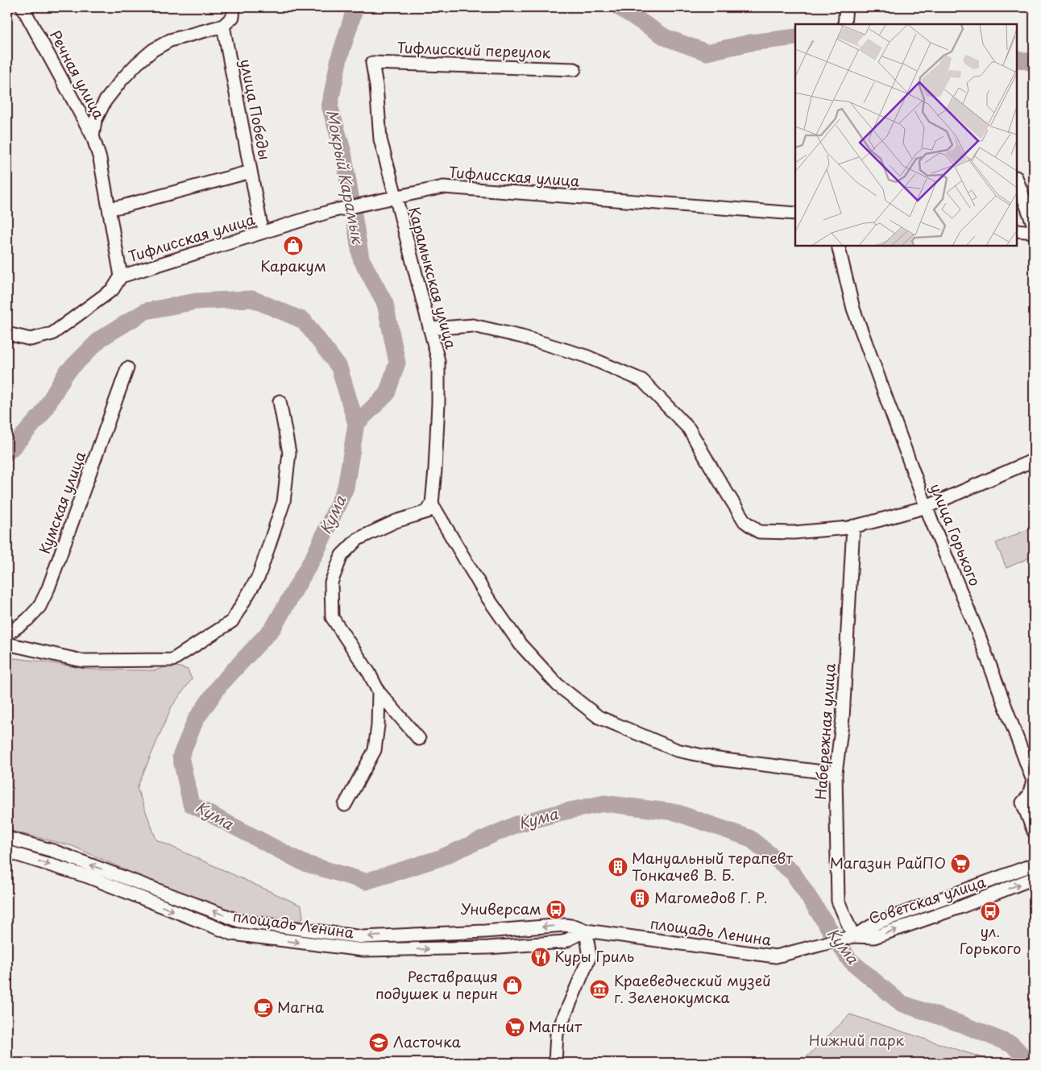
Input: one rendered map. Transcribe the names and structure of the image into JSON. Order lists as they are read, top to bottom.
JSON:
{
  "streets": {
    "street": [
      "Тифлисский переулок",
      "Речная улица",
      "улица Победы",
      "Тифлисская улица",
      "Карамыкская улица",
      "Кумская улица",
      "улица Горького",
      "Набережная улица",
      "Советская улица",
      "площадь Ленина"
    ]
  },
  "crossings": [
    ["Тифлисский переулок", "Карамыкская улица"],
    ["Речная улица", "улица Победы"],
    ["Речная улица", "Тифлисская улица"],
    ["Тифлисская улица", "Карамыкская улица"],
    ["Набережная улица", "Советская улица"],
    ["Набережная улица", "площадь Ленина"],
    ["Советская улица", "площадь Ленина"]
  ],
  "water": ["Мокрый Карамык", "Кума"],
  "parks": ["Нижний парк"],
  "places": {
    "shop": ["Каракум", "Реставрация подушек и перин"],
    "supermarket": ["Магазин РайПО", "Магнит"],
    "building": ["Мануальный терапевт Тонкачев В. Б.", "Магомедов Г. Р."],
    "bus stop": ["Универсам", "ул. Горького"],
    "restaurant": ["Куры Гриль"],
    "museum": ["Краеведческий музей г. Зеленокумска"],
    "cafe": ["Магна"],
    "school or university": ["Ласточка"]
  }
}
